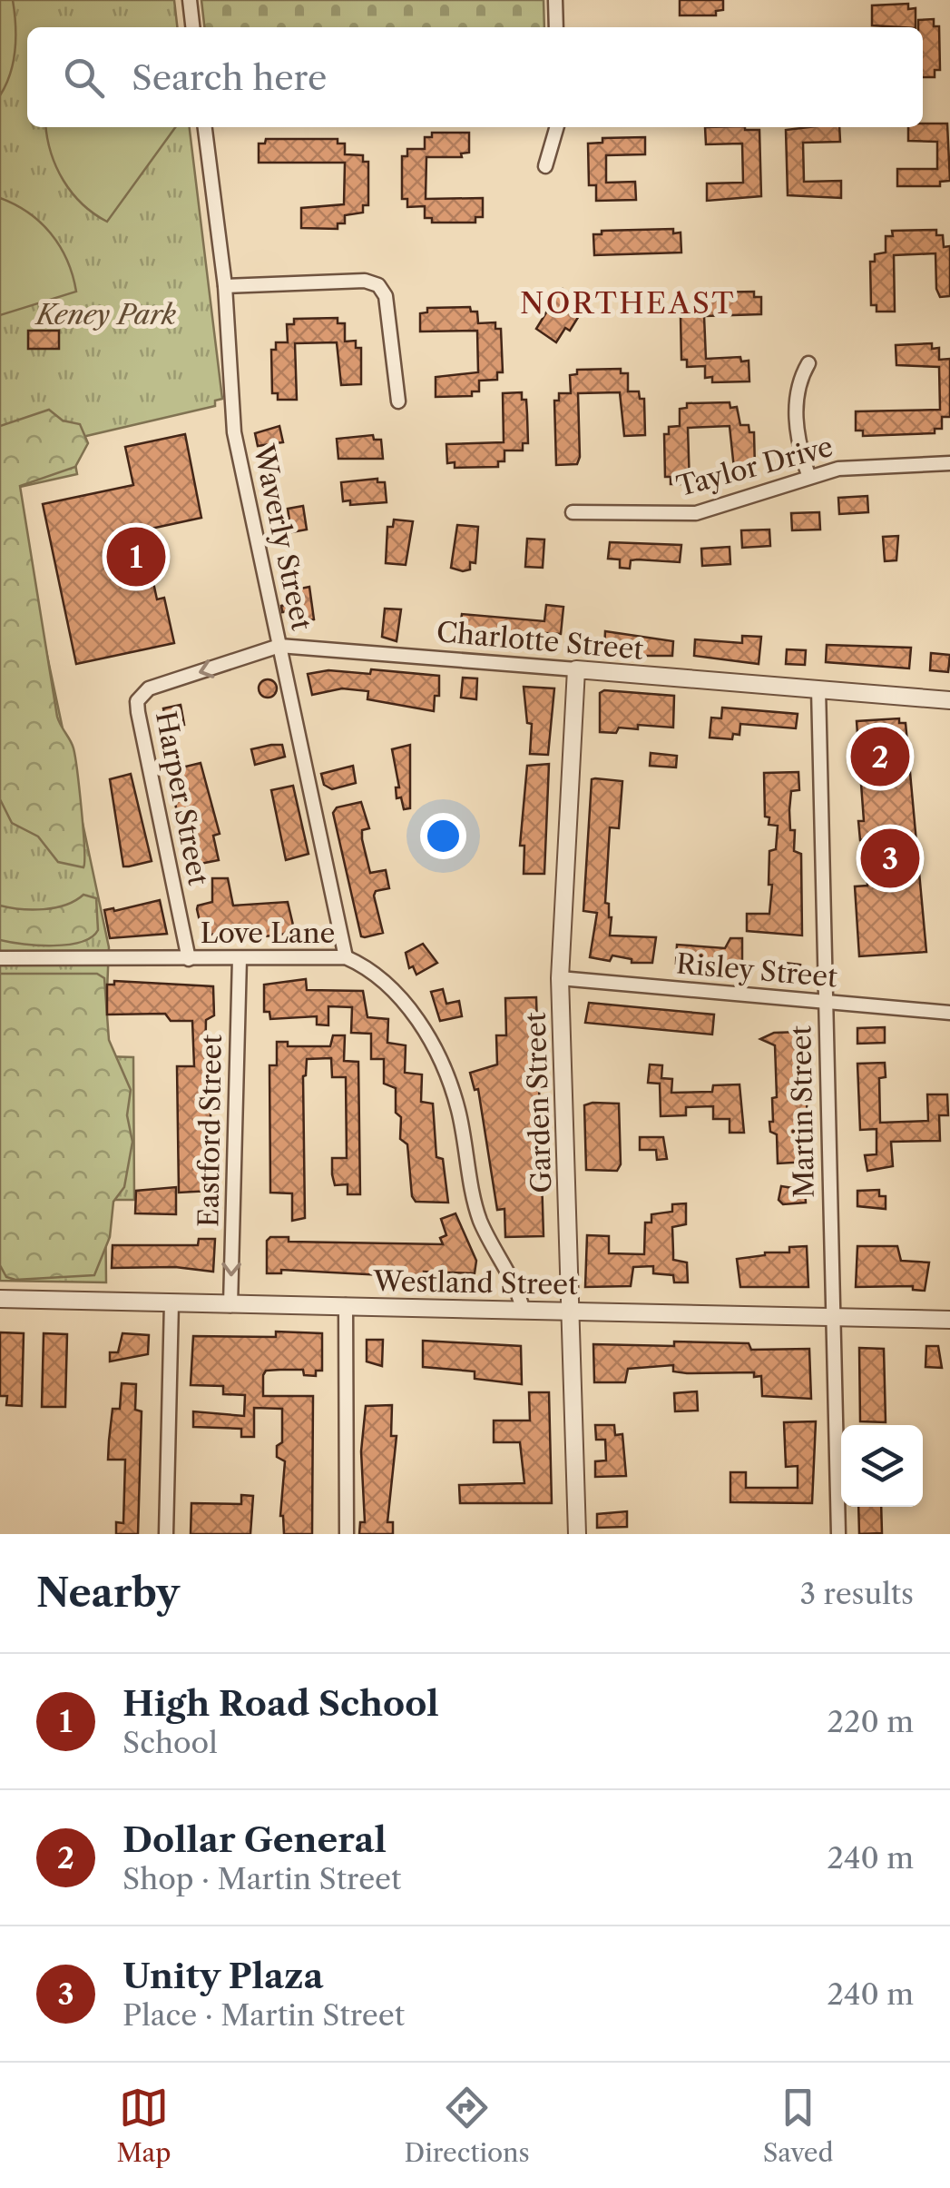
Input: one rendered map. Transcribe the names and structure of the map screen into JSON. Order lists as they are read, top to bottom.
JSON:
{
  "streets": {
    "street": [
      "Taylor Drive",
      "Waverly Street",
      "Charlotte Street",
      "Harper Street",
      "Love Lane",
      "Risley Street",
      "Garden Street",
      "Martin Street",
      "Eastford Street",
      "Westland Street"
    ]
  },
  "crossings": [
    ["Waverly Street", "Charlotte Street"],
    ["Waverly Street", "Love Lane"],
    ["Charlotte Street", "Harper Street"],
    ["Charlotte Street", "Garden Street"],
    ["Charlotte Street", "Martin Street"],
    ["Harper Street", "Love Lane"],
    ["Love Lane", "Eastford Street"],
    ["Love Lane", "Westland Street"],
    ["Risley Street", "Garden Street"],
    ["Risley Street", "Martin Street"],
    ["Garden Street", "Westland Street"],
    ["Martin Street", "Westland Street"],
    ["Eastford Street", "Westland Street"]
  ],
  "one_way": ["Eastford Street"],
  "districts": ["NORTHEAST"],
  "parks": ["Keney Park"],
  "page": {
    "search": "Search here",
    "pins": ["1", "2", "3"],
    "heading": ["Nearby", "3 results"],
    "list": [
      {
        "mark": "1",
        "name": "High Road School",
        "note": "School",
        "value": "220 m"
      },
      {
        "mark": "2",
        "name": "Dollar General",
        "note": "Shop · Martin Street",
        "value": "240 m"
      },
      {
        "mark": "3",
        "name": "Unity Plaza",
        "note": "Place · Martin Street",
        "value": "240 m"
      }
    ],
    "nav": ["Map", "Directions", "Saved"]
  }
}
